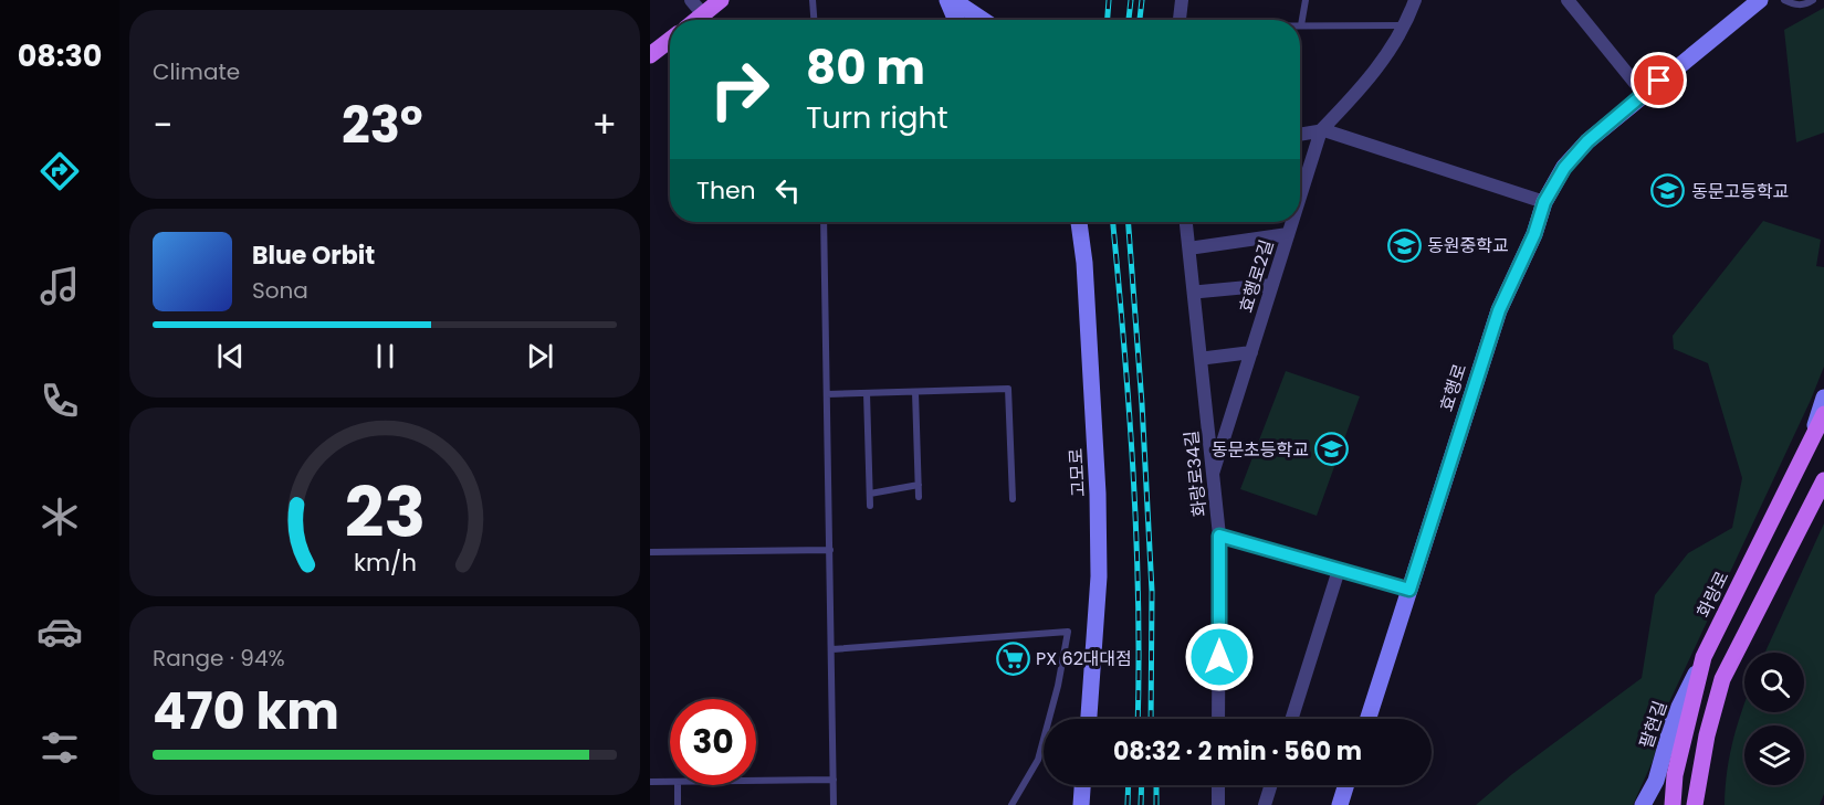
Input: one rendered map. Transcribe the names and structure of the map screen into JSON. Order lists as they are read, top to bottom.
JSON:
{
  "streets": {
    "main road": [
      "효행로",
      "고모로",
      "화랑로",
      "팔현길"
    ],
    "street": ["효행로2길", "화랑로34길"]
  },
  "crossings": [
    ["효행로2길", "화랑로34길"],
    ["화랑로", "팔현길"]
  ],
  "places": {
    "school or university": ["동문고등학교", "동원중학교", "동문초등학교"],
    "supermarket": ["PX 62대대점"]
  },
  "page": {
    "tabs": "08:30",
    "tile": [
      "Climate",
      ["Range · 94%", "470 km"]
    ],
    "turn": ["80 m", "Turn right"],
    "heat": ["−", "23°", "+"],
    "then": "Then",
    "song": ["Blue Orbit", "Sona"],
    "limit": "30",
    "trip": "08:32 · 2 min · 560 m",
    "gauge": ["23", "km/h"]
  }
}
